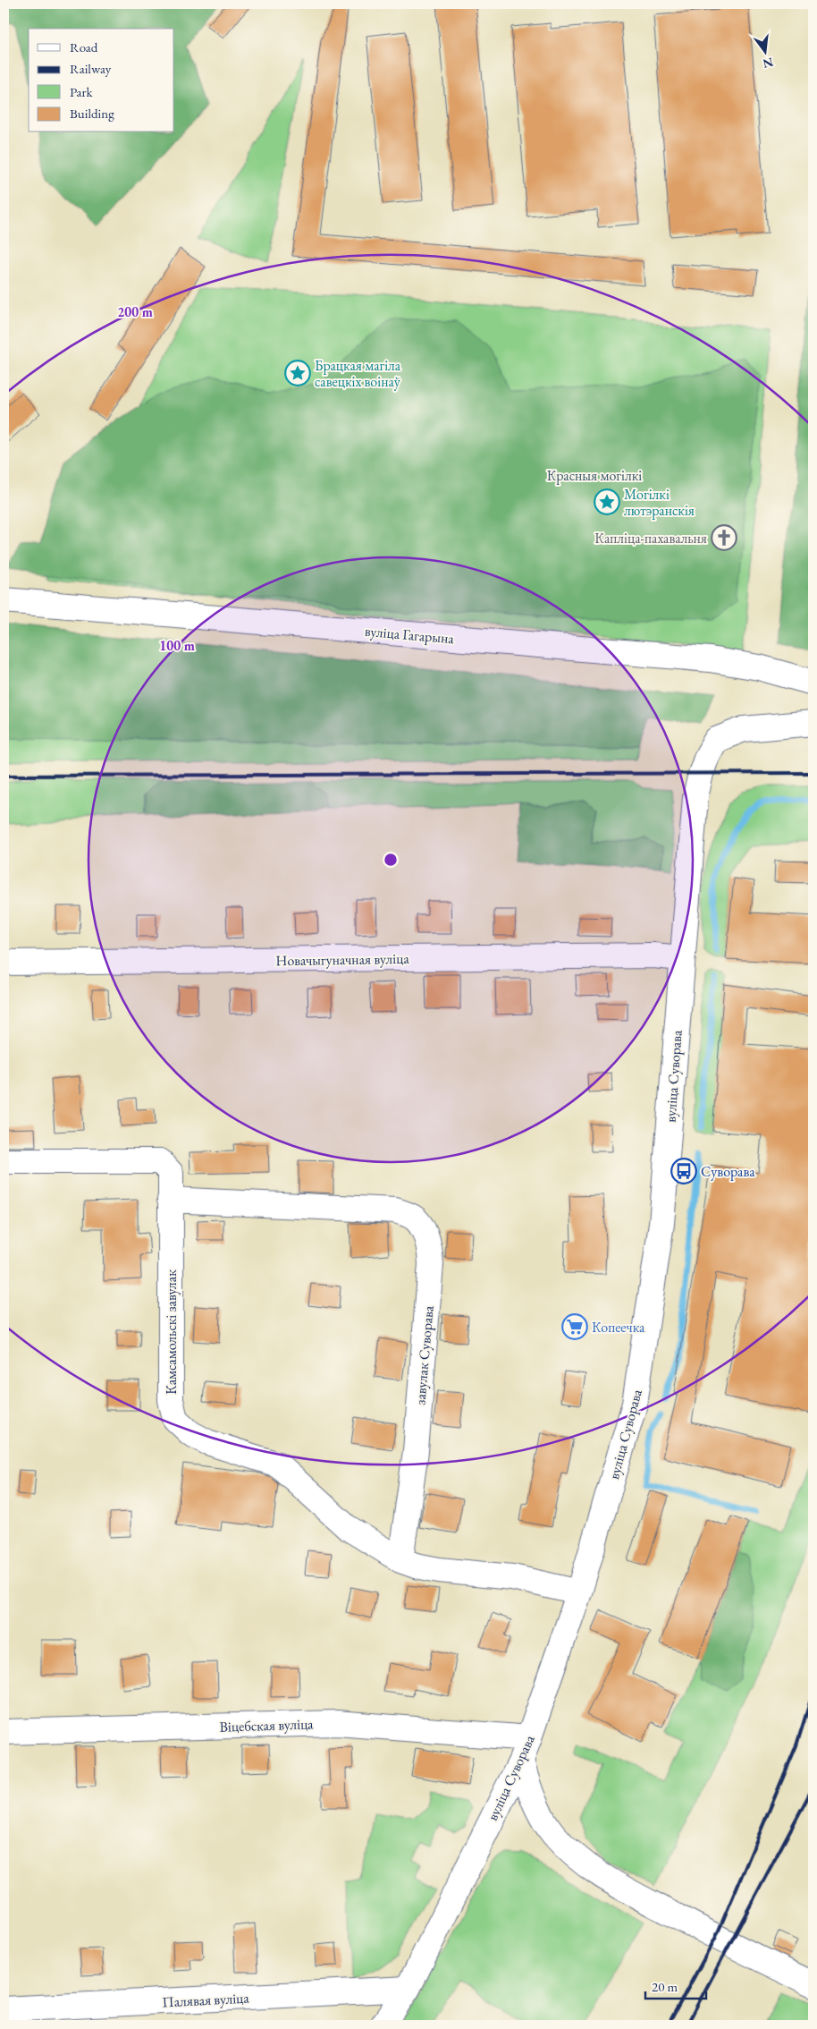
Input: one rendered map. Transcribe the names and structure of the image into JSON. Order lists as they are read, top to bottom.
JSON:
{
  "streets": {
    "street": [
      "вуліца Гагарына",
      "Новачыгуначная вуліца",
      "вуліца Суворава",
      "Камсамольскі завулак",
      "завулак Суворава",
      "Віцебская вуліца",
      "Палявая вуліца"
    ]
  },
  "crossings": [
    ["Новачыгуначная вуліца", "вуліца Суворава"],
    ["вуліца Суворава", "Віцебская вуліца"],
    ["вуліца Суворава", "Палявая вуліца"],
    ["Камсамольскі завулак", "завулак Суворава"]
  ],
  "parks": ["Красныя могілкі"],
  "places": {
    "place": ["Брацкая магіла савецкіх воінаў", "Могілкі лютэранскія"],
    "church": ["Капліца-пахавальня"],
    "bus stop": ["Суворава"],
    "supermarket": ["Копеечка"]
  },
  "legend": [
    "Road",
    "Railway",
    "Park",
    "Building"
  ],
  "scale_bar": "20 m",
  "north": "bottom",
  "rings": ["200 m", "100 m"]
}
